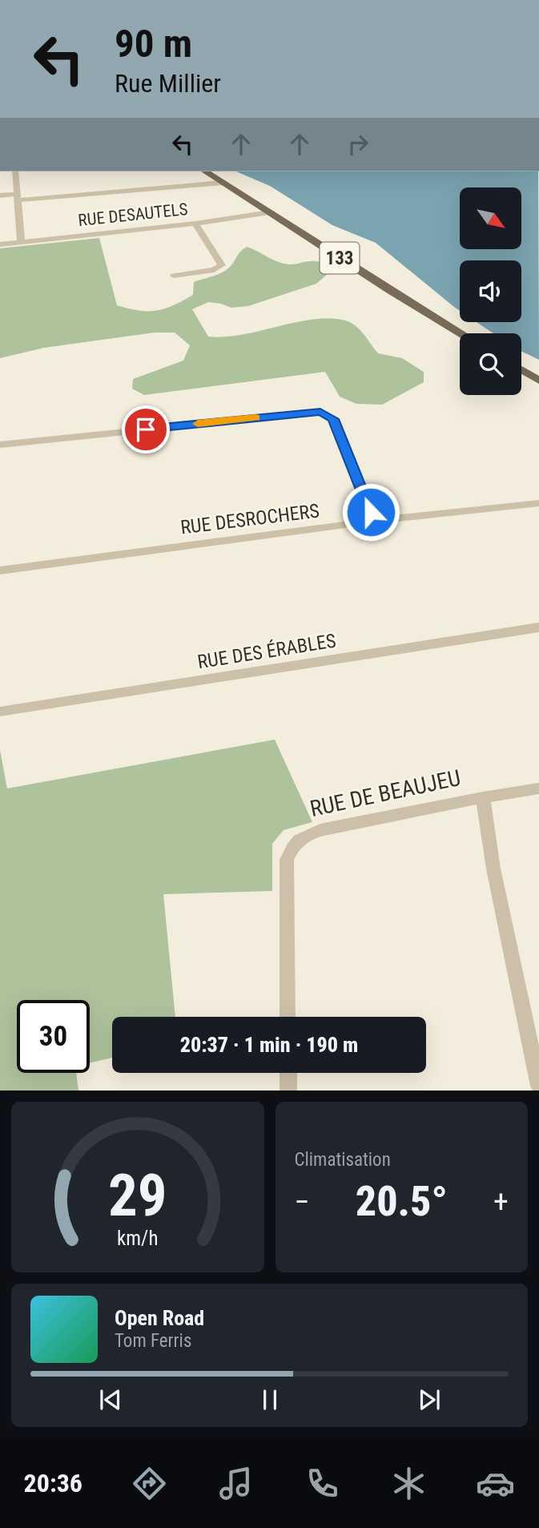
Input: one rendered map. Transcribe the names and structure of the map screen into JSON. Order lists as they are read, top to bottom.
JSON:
{
  "streets": {
    "main road": ["133"],
    "street": [
      "RUE DESAUTELS",
      "RUE DESROCHERS",
      "RUE DES ÉRABLES",
      "RUE DE BEAUJEU"
    ]
  },
  "crossings": [
    ["RUE DESAUTELS", "133"]
  ],
  "north": "bottom right",
  "page": {
    "turn": ["90 m", "Rue Millier"],
    "limit": "30",
    "trip": "20:37 · 1 min · 190 m",
    "tile": "Climatisation",
    "heat": ["−", "20.5°", "+"],
    "song": ["Open Road", "Tom Ferris"],
    "tabs": "20:36",
    "gauge": ["29", "km/h"]
  }
}
